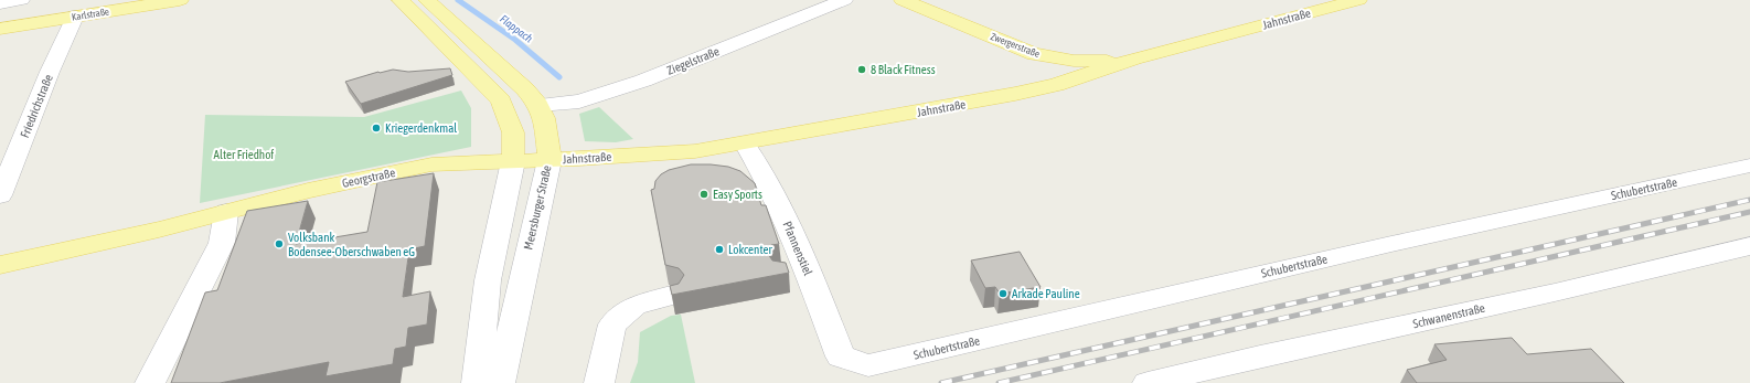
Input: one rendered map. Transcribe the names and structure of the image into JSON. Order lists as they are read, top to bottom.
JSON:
{
  "streets": {
    "main road": [
      "Karlstraße",
      "Jahnstraße",
      "Zwergerstraße",
      "Georgstraße",
      "Meersburger Straße"
    ],
    "street": [
      "Ziegelstraße",
      "Friedrichstraße",
      "Schubertstraße",
      "Pfannenstiel",
      "Schwanenstraße"
    ]
  },
  "crossings": [
    ["Karlstraße", "Friedrichstraße"],
    ["Jahnstraße", "Zwergerstraße"],
    ["Jahnstraße", "Georgstraße"],
    ["Jahnstraße", "Meersburger Straße"],
    ["Jahnstraße", "Pfannenstiel"],
    ["Ziegelstraße", "Meersburger Straße"],
    ["Schubertstraße", "Pfannenstiel"]
  ],
  "water": ["Flappach"],
  "parks": ["Alter Friedhof"],
  "places": [
    "8 Black Fitness",
    "Kriegerdenkmal",
    "Easy Sports",
    "Volksbank Bodensee-Oberschwaben eG",
    "Lokcenter",
    "Arkade Pauline"
  ]
}
